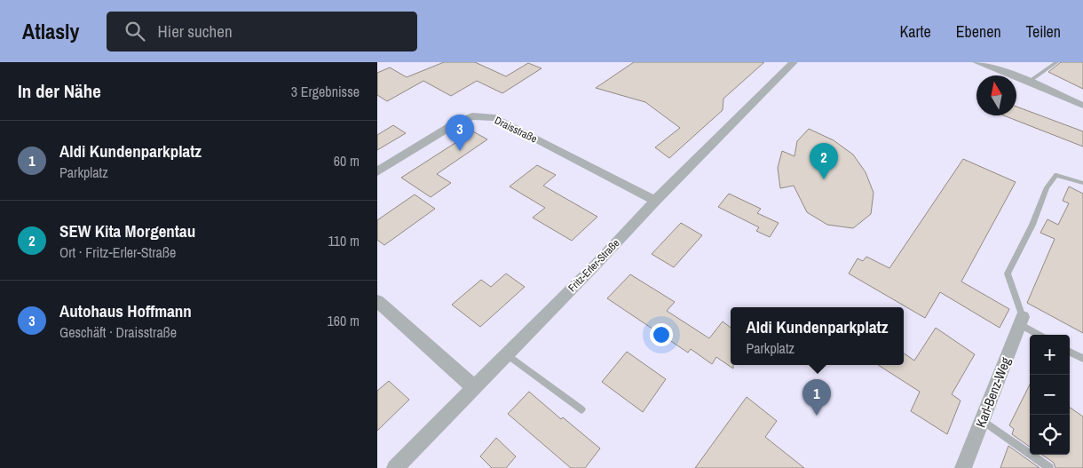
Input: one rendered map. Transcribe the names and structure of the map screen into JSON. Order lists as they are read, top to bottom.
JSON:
{
  "streets": {
    "street": ["Draisstraße", "Fritz-Erler-Straße", "Karl-Benz-Weg"]
  },
  "crossings": [
    ["Draisstraße", "Fritz-Erler-Straße"]
  ],
  "north": "top",
  "page": {
    "header": "Atlasly",
    "search": "Hier suchen",
    "nav": ["Karte", "Ebenen", "Teilen"],
    "heading": ["In der Nähe", "3 Ergebnisse"],
    "pins": ["3", "2", "1"],
    "list": [
      {
        "mark": "1",
        "name": "Aldi Kundenparkplatz",
        "note": "Parkplatz",
        "value": "60 m"
      },
      {
        "mark": "2",
        "name": "SEW Kita Morgentau",
        "note": "Ort · Fritz-Erler-Straße",
        "value": "110 m"
      },
      {
        "mark": "3",
        "name": "Autohaus Hoffmann",
        "note": "Geschäft · Draisstraße",
        "value": "160 m"
      }
    ],
    "popup": ["Aldi Kundenparkplatz", "Parkplatz"],
    "map_buttons": ["+", "−"]
  }
}
